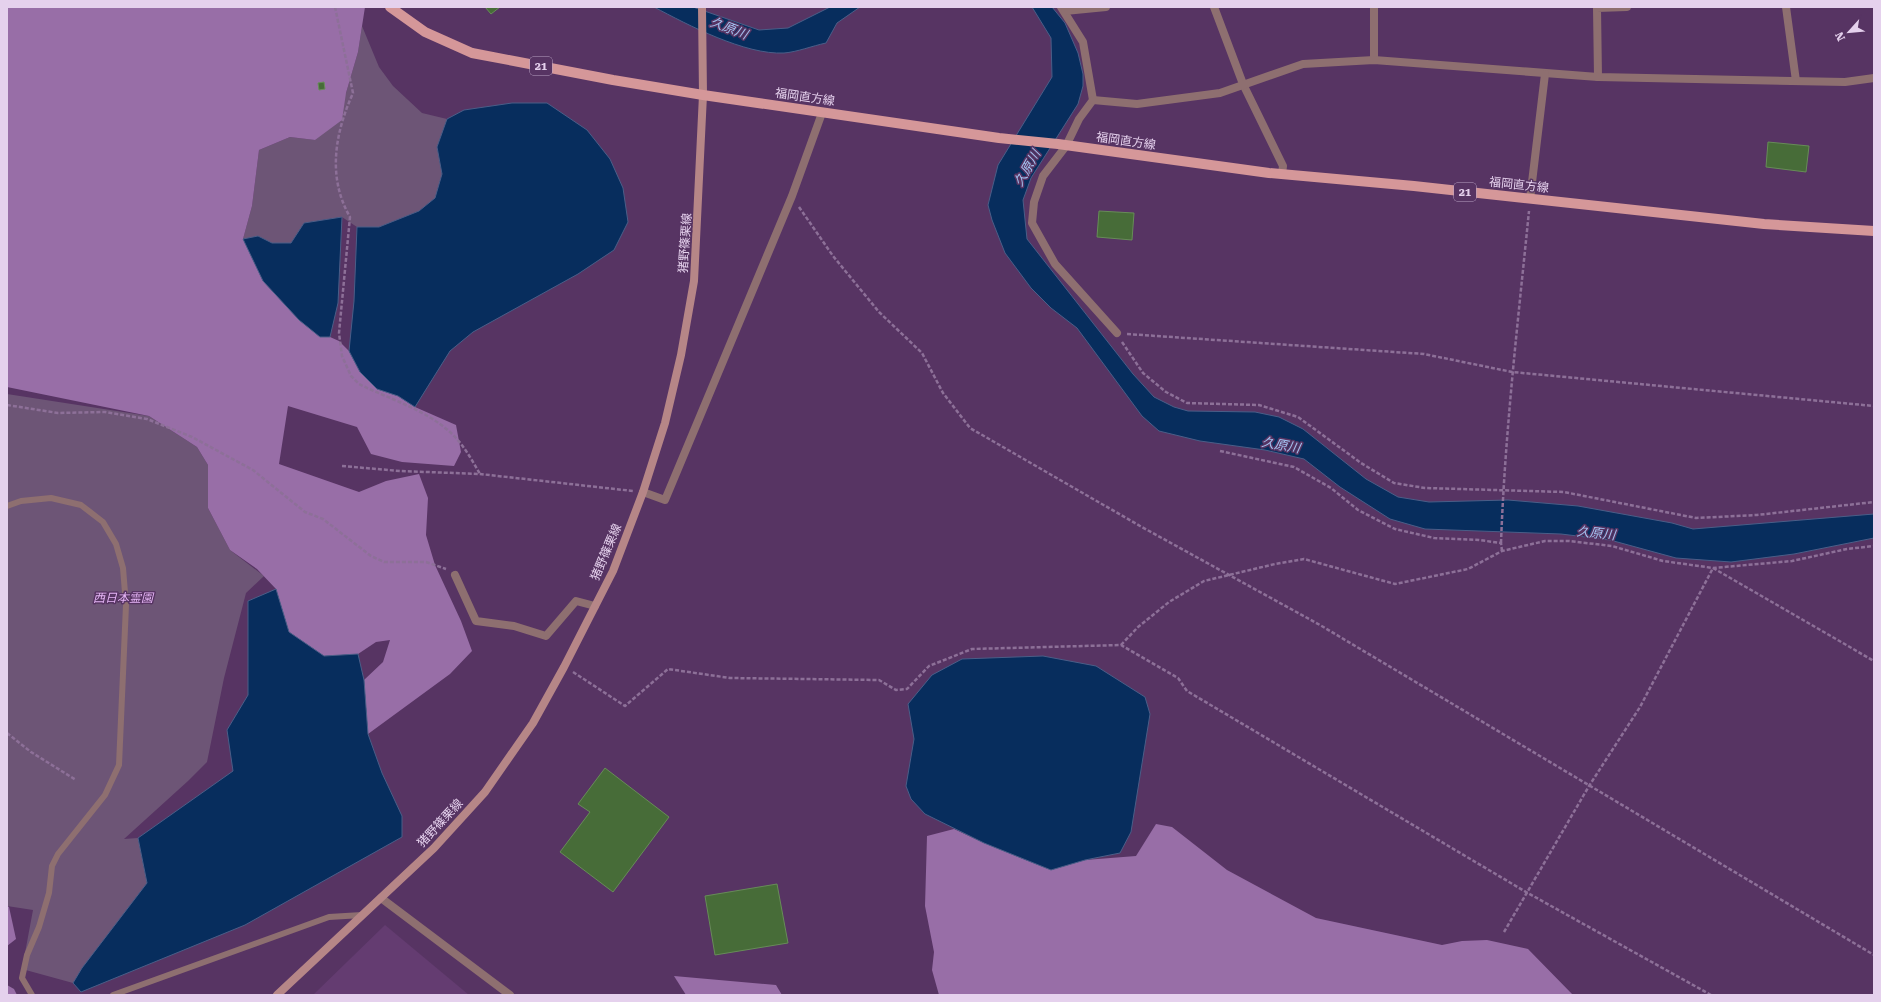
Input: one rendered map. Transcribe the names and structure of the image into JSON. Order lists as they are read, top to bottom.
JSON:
{
  "streets": {
    "main road": ["21", "福岡直方線", "猪野篠栗線"]
  },
  "crossings": [
    ["福岡直方線", "猪野篠栗線"]
  ],
  "water": ["久原川"],
  "parks": ["西日本霊園"],
  "north": "bottom left"
}
